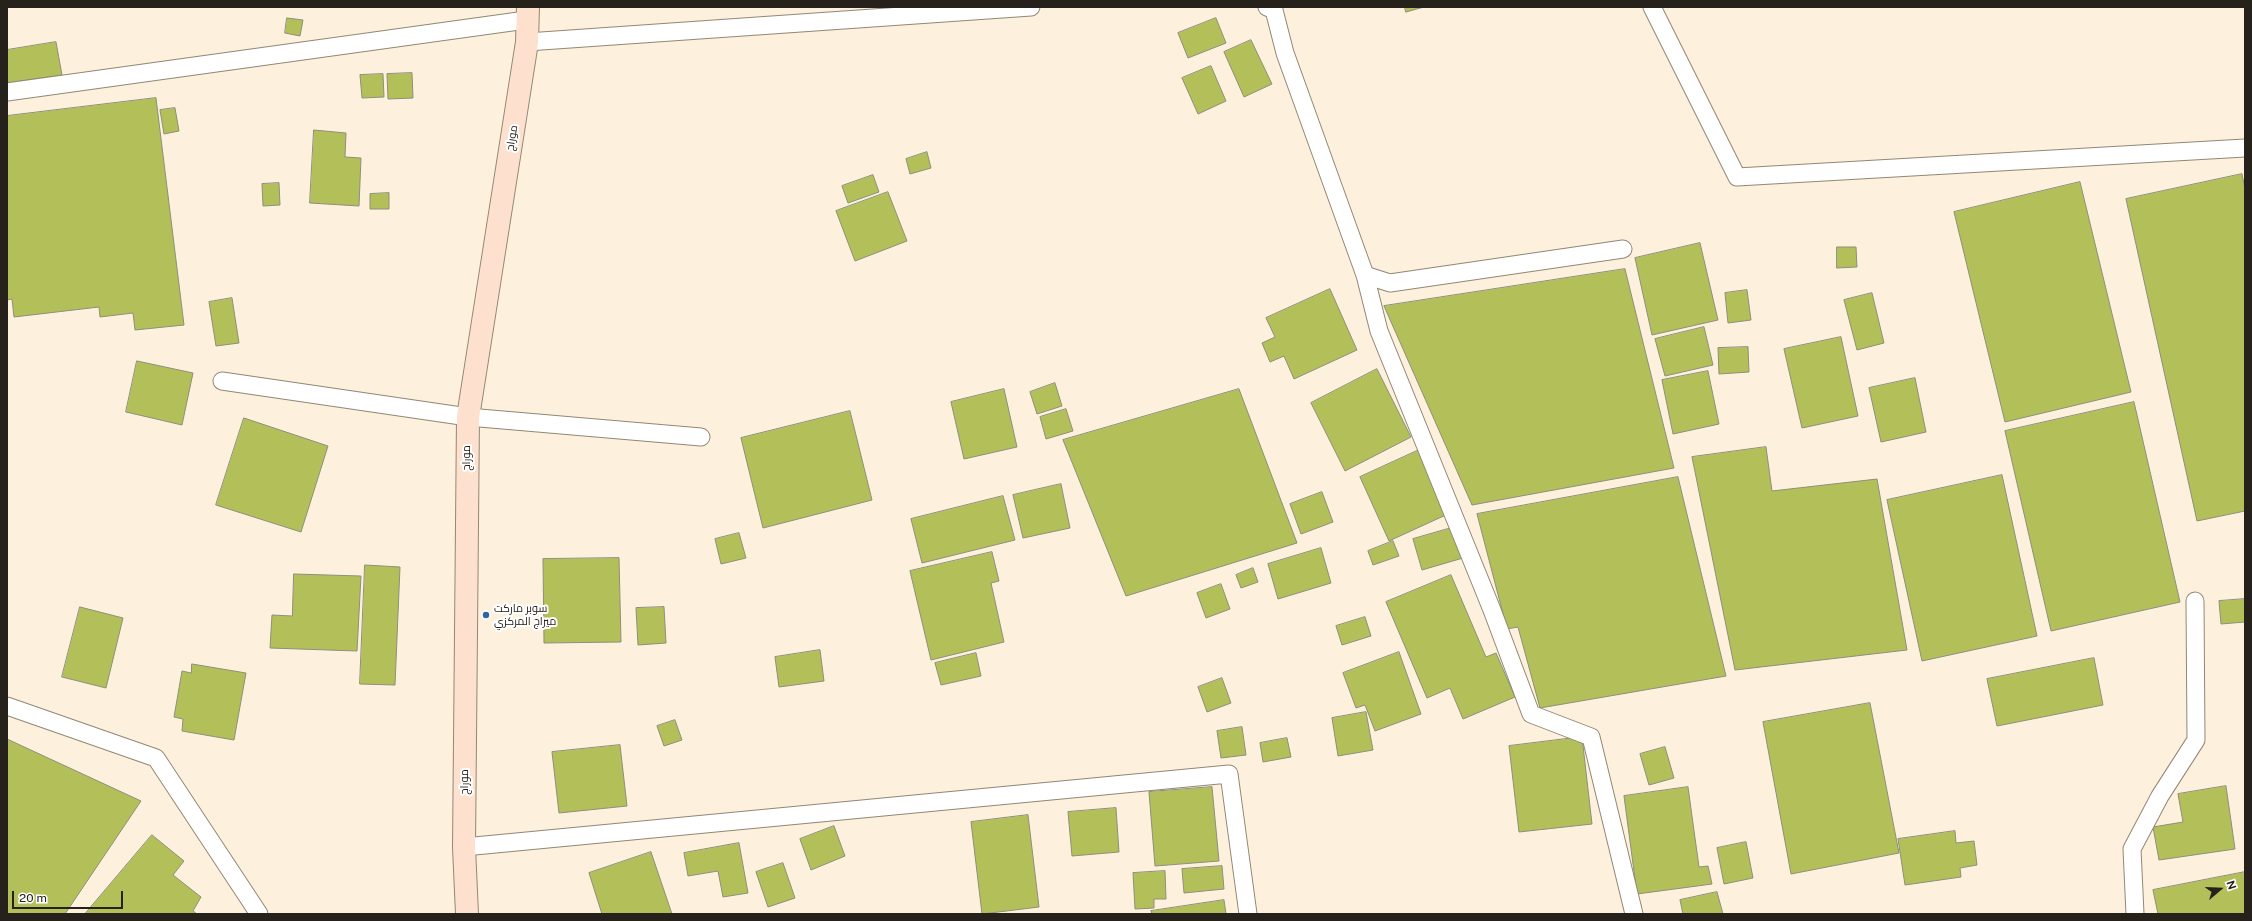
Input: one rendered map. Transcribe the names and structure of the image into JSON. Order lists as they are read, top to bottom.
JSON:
{
  "streets": {
    "main road": ["موراج"]
  },
  "places": ["سوبر ماركت ميراج المركزي"],
  "scale_bar": "20 m",
  "north": "right"
}
